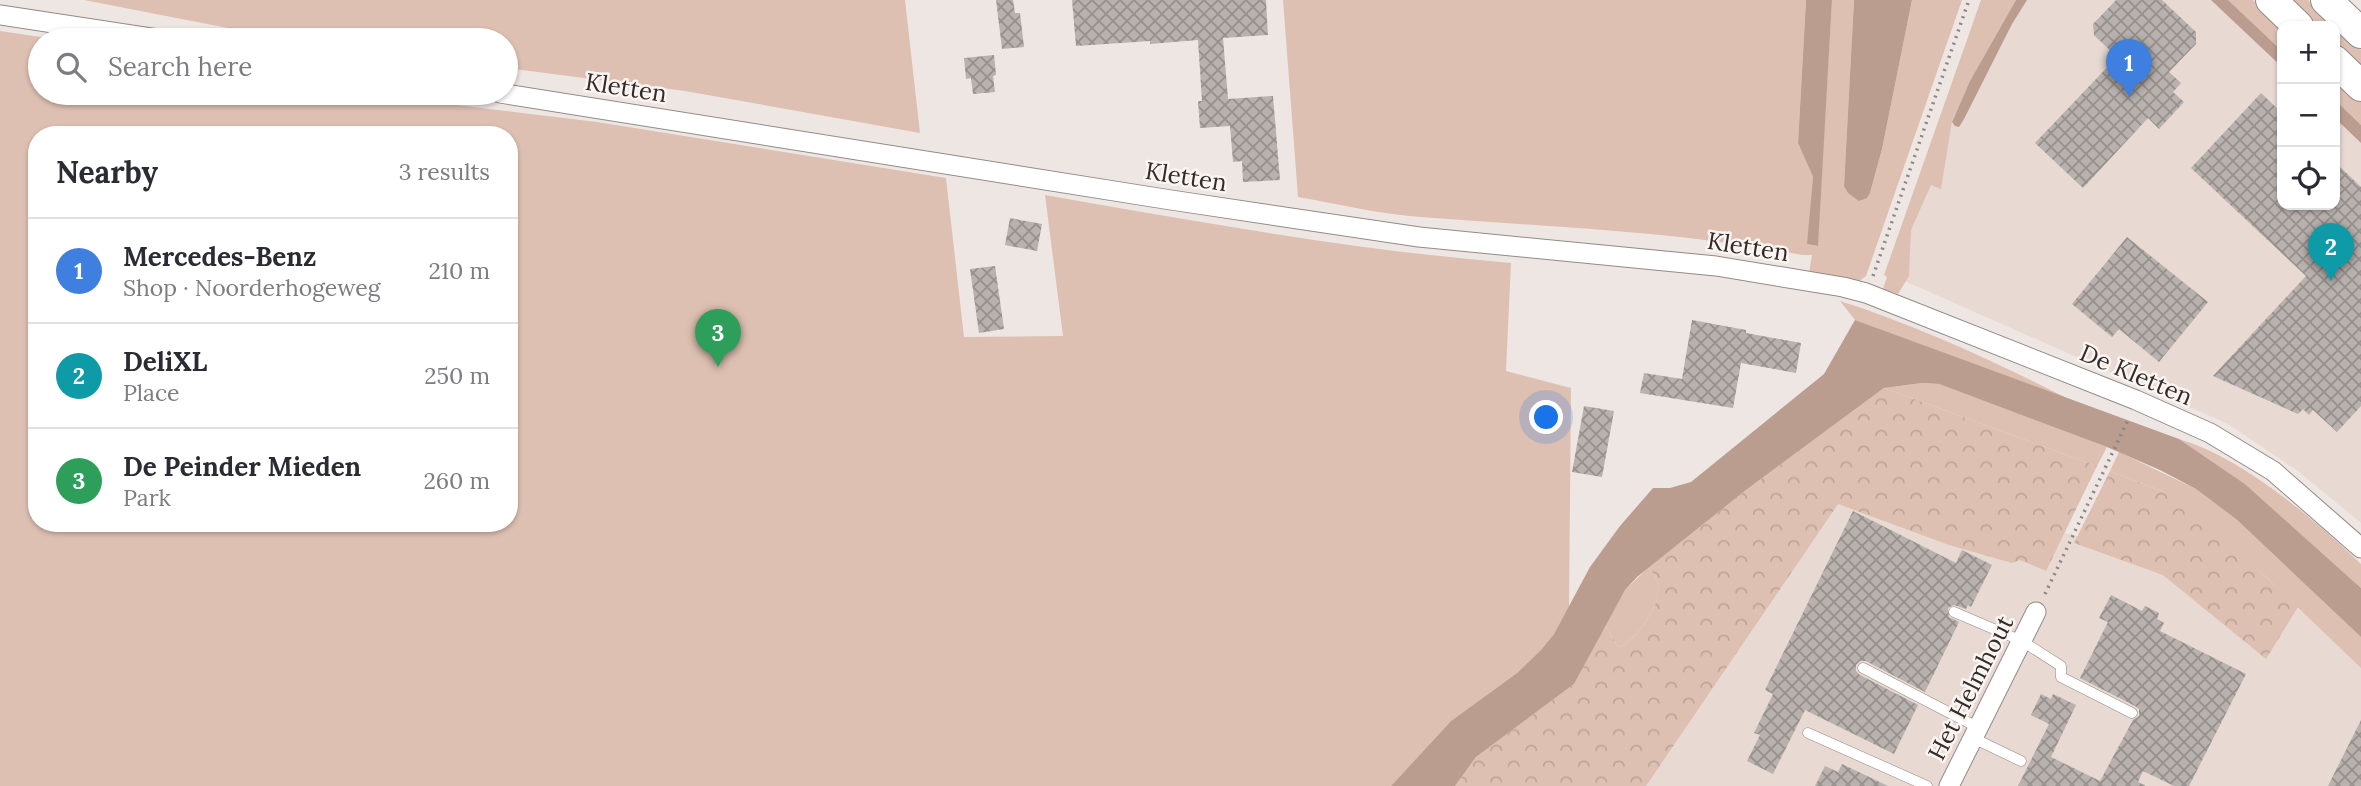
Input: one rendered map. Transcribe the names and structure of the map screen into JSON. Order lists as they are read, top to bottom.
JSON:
{
  "streets": {
    "street": ["Kletten", "De Kletten", "Het Helmhout"]
  },
  "crossings": [
    ["Kletten", "De Kletten"]
  ],
  "page": {
    "map_buttons": ["+", "−"],
    "search": "Search here",
    "pins": ["1", "2", "3"],
    "heading": ["Nearby", "3 results"],
    "list": [
      {
        "mark": "1",
        "name": "Mercedes-Benz",
        "note": "Shop · Noorderhogeweg",
        "value": "210 m"
      },
      {
        "mark": "2",
        "name": "DeliXL",
        "note": "Place",
        "value": "250 m"
      },
      {
        "mark": "3",
        "name": "De Peinder Mieden",
        "note": "Park",
        "value": "260 m"
      }
    ]
  }
}
